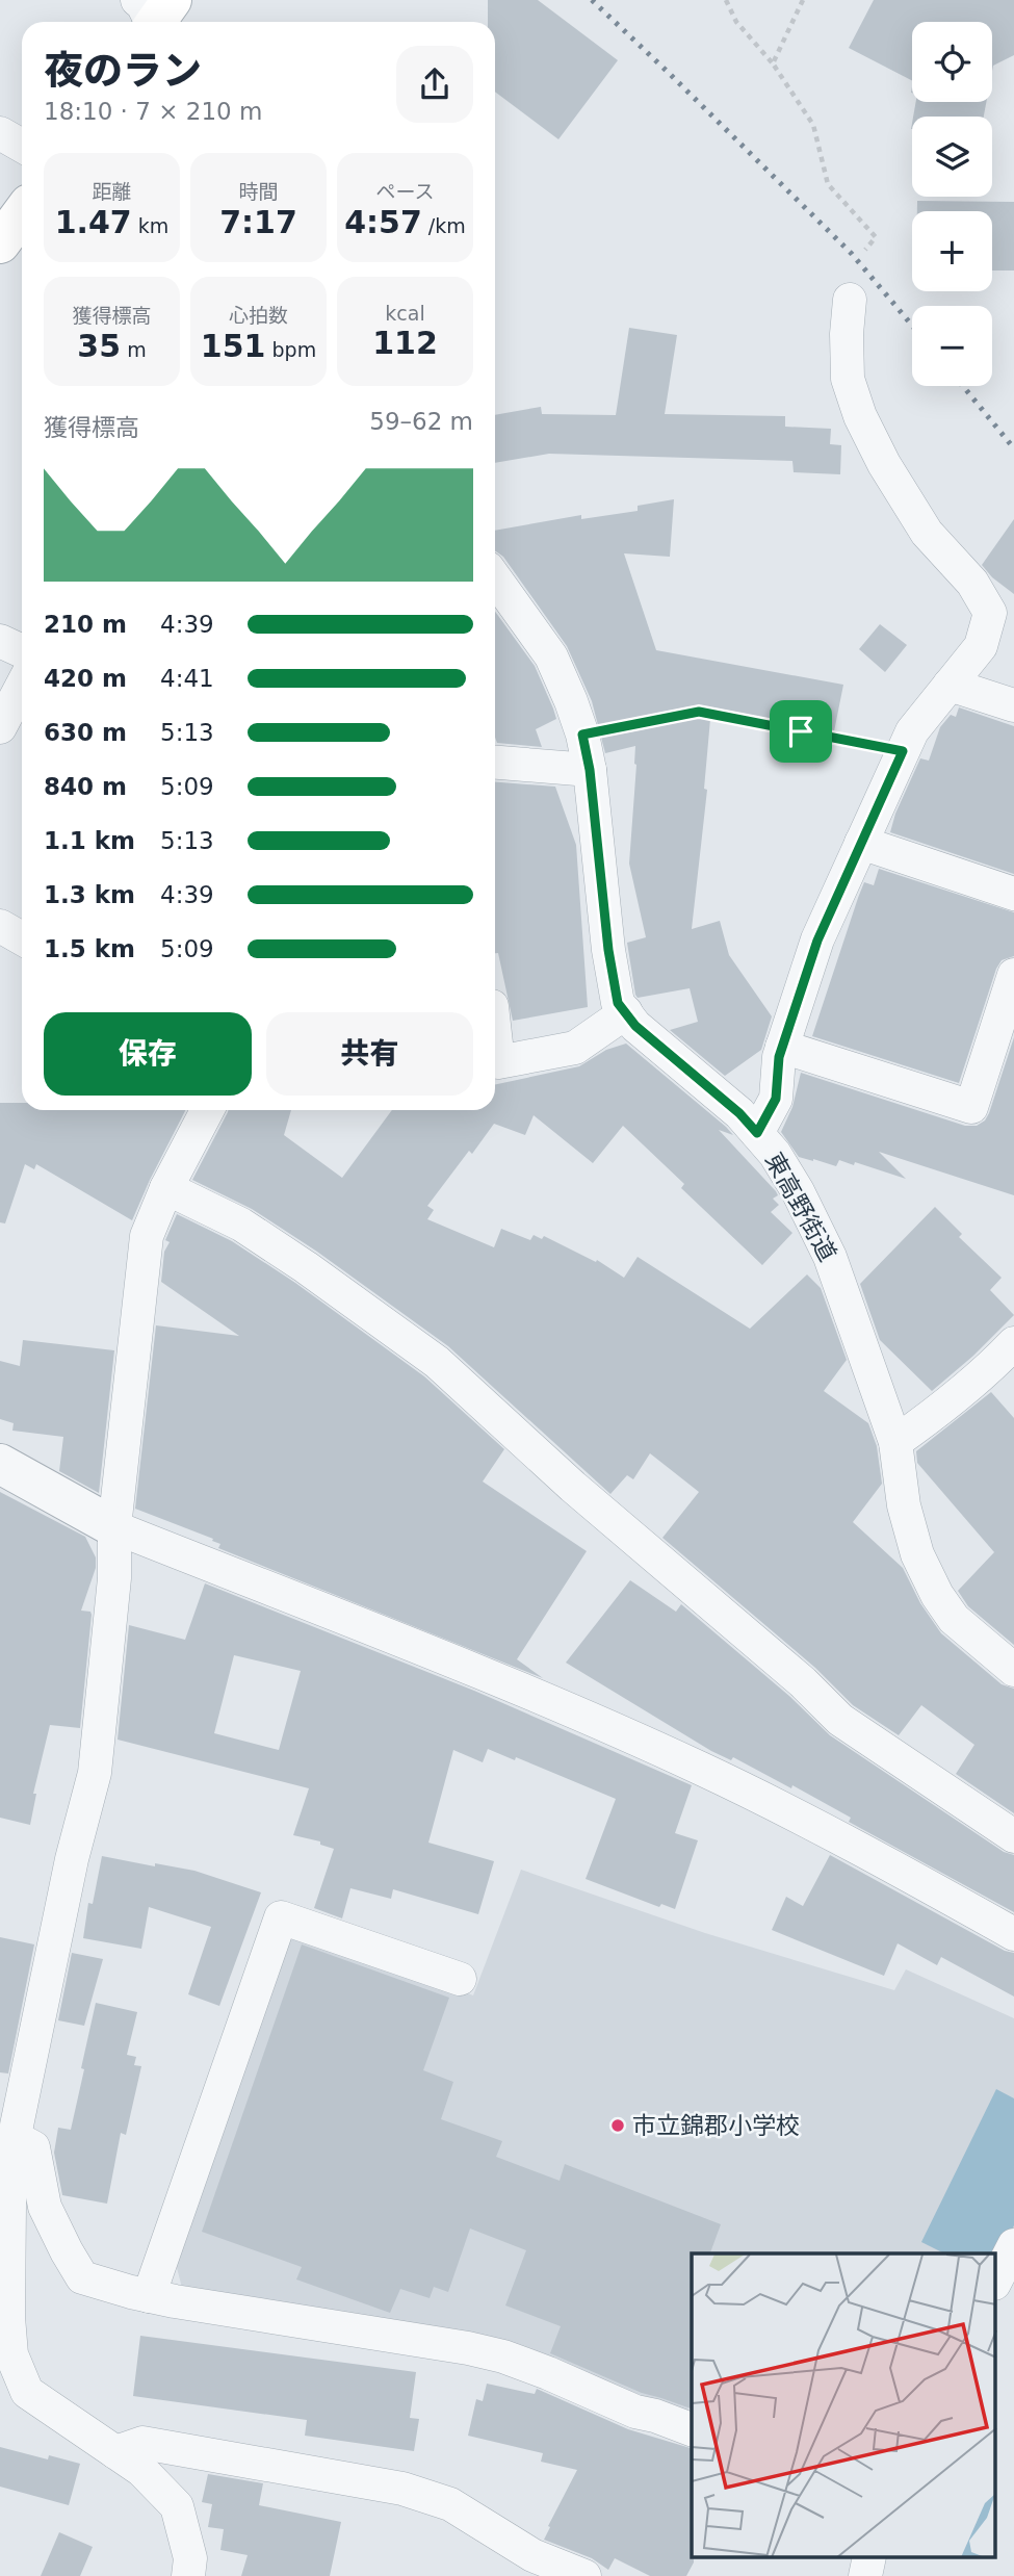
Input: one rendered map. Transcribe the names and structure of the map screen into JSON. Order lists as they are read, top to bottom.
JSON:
{
  "streets": {
    "street": ["東高野街道"]
  },
  "places": ["市立錦郡小学校"],
  "page": {
    "map_buttons": ["+", "−"],
    "heading": ["夜のラン", "18:10 · 7 × 210 m"],
    "stats": [
      ["距離", "1.47 km"],
      ["時間", "7:17"],
      ["ペース", "4:57 /km"],
      ["獲得標高", "35 m"],
      ["心拍数", "151 bpm"],
      ["kcal", "112"]
    ],
    "chart": ["獲得標高", "59–62 m"],
    "list": [
      {
        "name": "210 m",
        "note": "4:39"
      },
      {
        "name": "420 m",
        "note": "4:41"
      },
      {
        "name": "630 m",
        "note": "5:13"
      },
      {
        "name": "840 m",
        "note": "5:09"
      },
      {
        "name": "1.1 km",
        "note": "5:13"
      },
      {
        "name": "1.3 km",
        "note": "4:39"
      },
      {
        "name": "1.5 km",
        "note": "5:09"
      }
    ],
    "buttons": ["保存", "共有"]
  }
}
